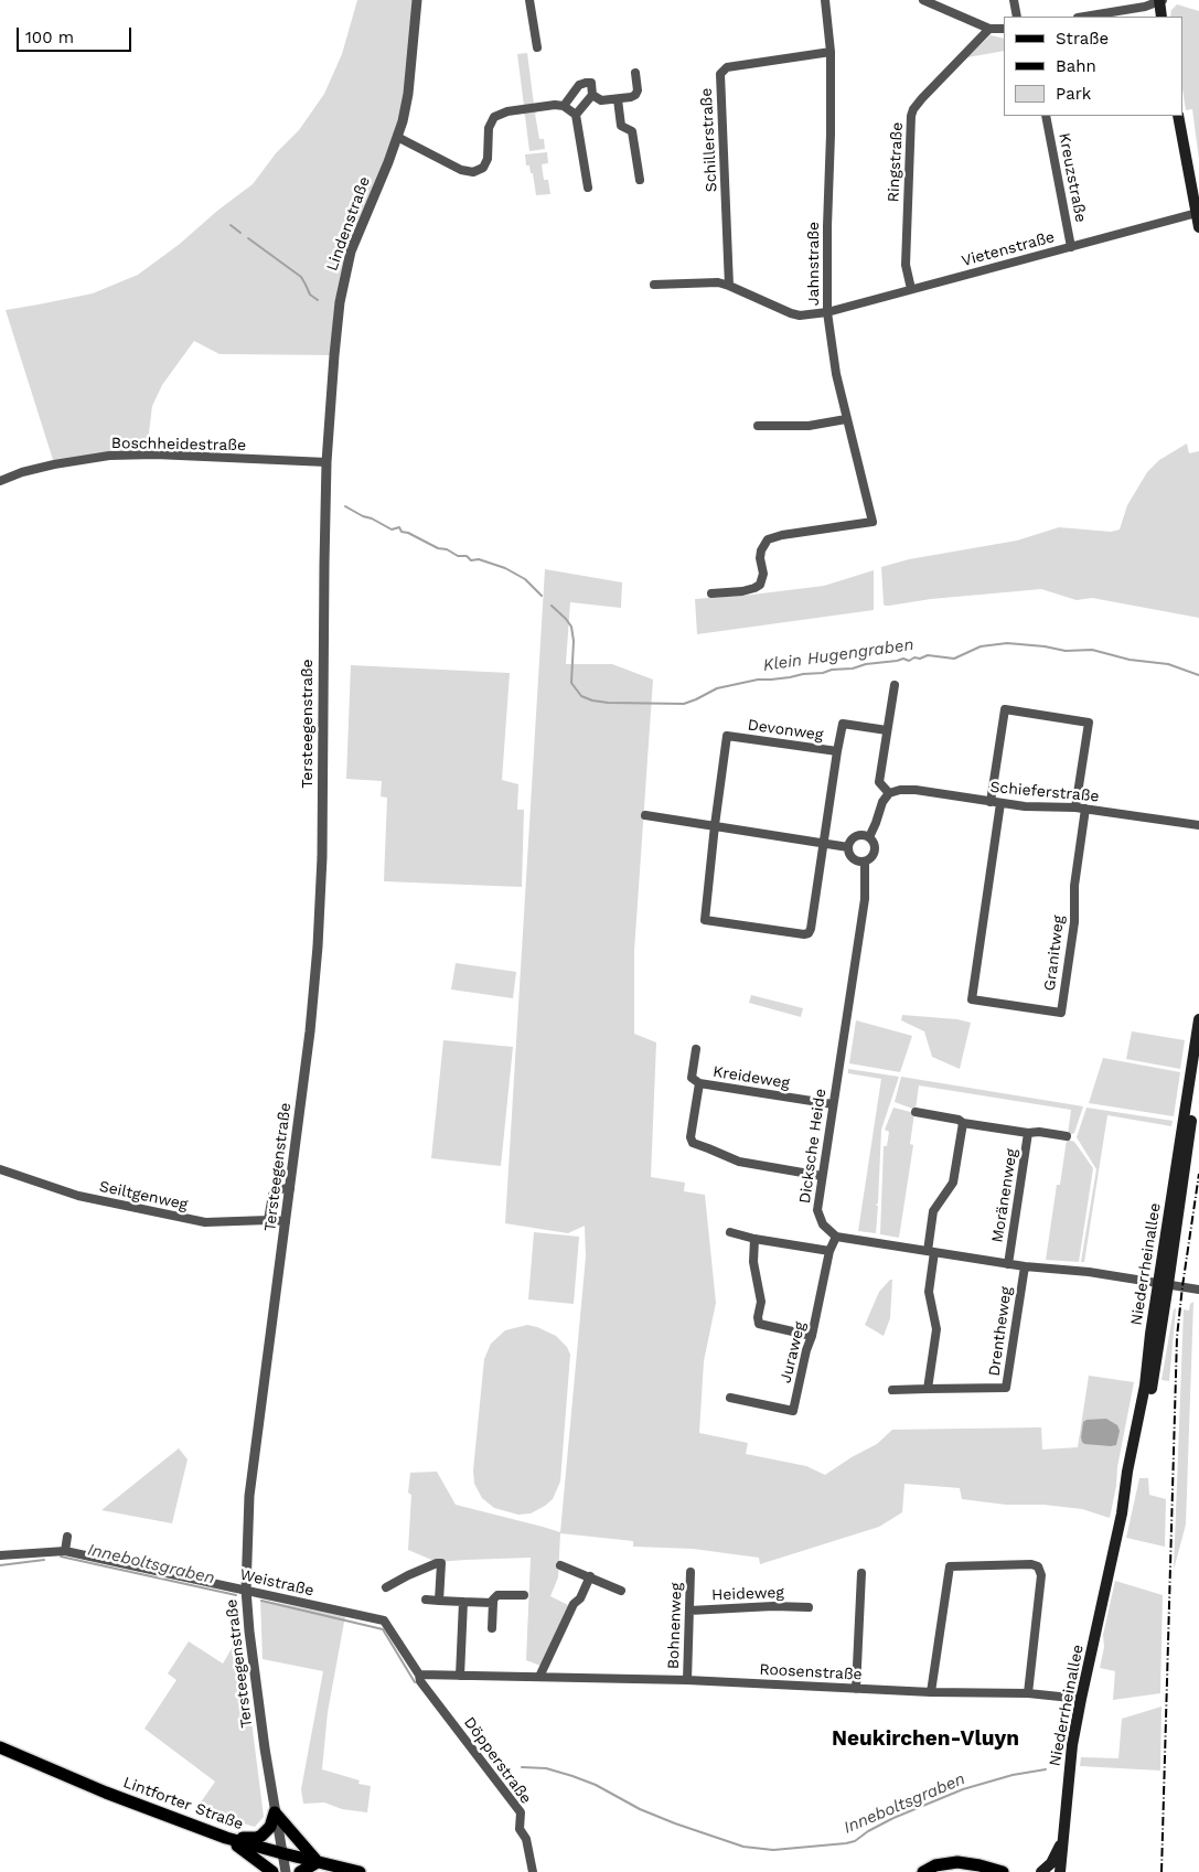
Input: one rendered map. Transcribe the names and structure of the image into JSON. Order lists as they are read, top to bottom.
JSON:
{
  "streets": {
    "main road": ["Niederrheinallee", "Lintforter Straße"],
    "street": [
      "Schillerstraße",
      "Ringstraße",
      "Kreuzstraße",
      "Lindenstraße",
      "Vietenstraße",
      "Jahnstraße",
      "Boschheidestraße",
      "Tersteegenstraße",
      "Devonweg",
      "Schieferstraße",
      "Granitweg",
      "Kreideweg",
      "Dicksche Heide",
      "Seiltgenweg",
      "Moränenweg",
      "Drentheweg",
      "Juraweg",
      "Weistraße",
      "Heideweg",
      "Bohnenweg",
      "Roosenstraße",
      "Döpperstraße"
    ]
  },
  "crossings": [
    ["Schillerstraße", "Jahnstraße"],
    ["Ringstraße", "Vietenstraße"],
    ["Kreuzstraße", "Vietenstraße"],
    ["Lindenstraße", "Boschheidestraße"],
    ["Lindenstraße", "Tersteegenstraße"],
    ["Vietenstraße", "Jahnstraße"],
    ["Boschheidestraße", "Tersteegenstraße"],
    ["Tersteegenstraße", "Seiltgenweg"],
    ["Tersteegenstraße", "Weistraße"],
    ["Tersteegenstraße", "Lintforter Straße"],
    ["Schieferstraße", "Granitweg"],
    ["Kreideweg", "Dicksche Heide"],
    ["Dicksche Heide", "Juraweg"],
    ["Niederrheinallee", "Roosenstraße"],
    ["Weistraße", "Roosenstraße"],
    ["Weistraße", "Döpperstraße"],
    ["Heideweg", "Bohnenweg"],
    ["Bohnenweg", "Roosenstraße"],
    ["Roosenstraße", "Döpperstraße"]
  ],
  "districts": ["Neukirchen-Vluyn"],
  "water": ["Klein Hugengraben", "Inneboltsgraben"],
  "legend": ["Straße", "Bahn", "Park"],
  "scale_bar": "100 m"
}
